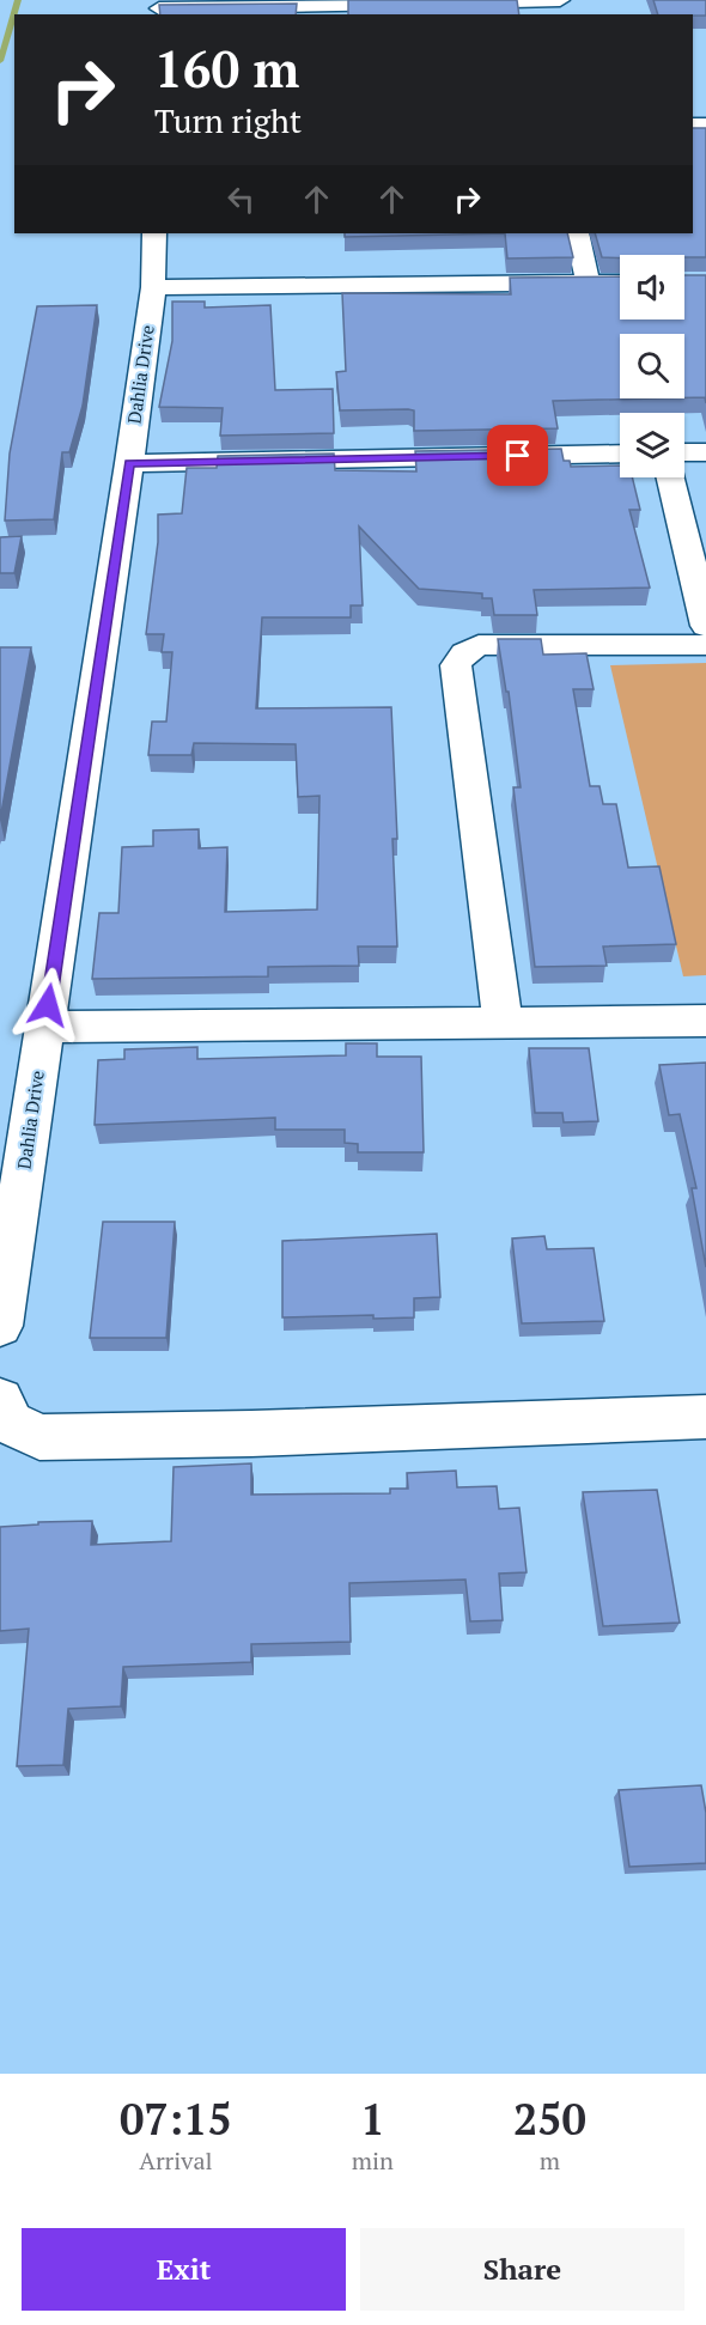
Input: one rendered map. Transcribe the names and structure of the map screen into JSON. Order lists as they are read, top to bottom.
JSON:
{
  "streets": {
    "street": ["Dahlia Drive"]
  },
  "page": {
    "turn": ["160 m", "Turn right"],
    "eta": [
      "07:15",
      "Arrival",
      "1",
      "min",
      "250",
      "m"
    ],
    "buttons": ["Exit", "Share"]
  }
}
